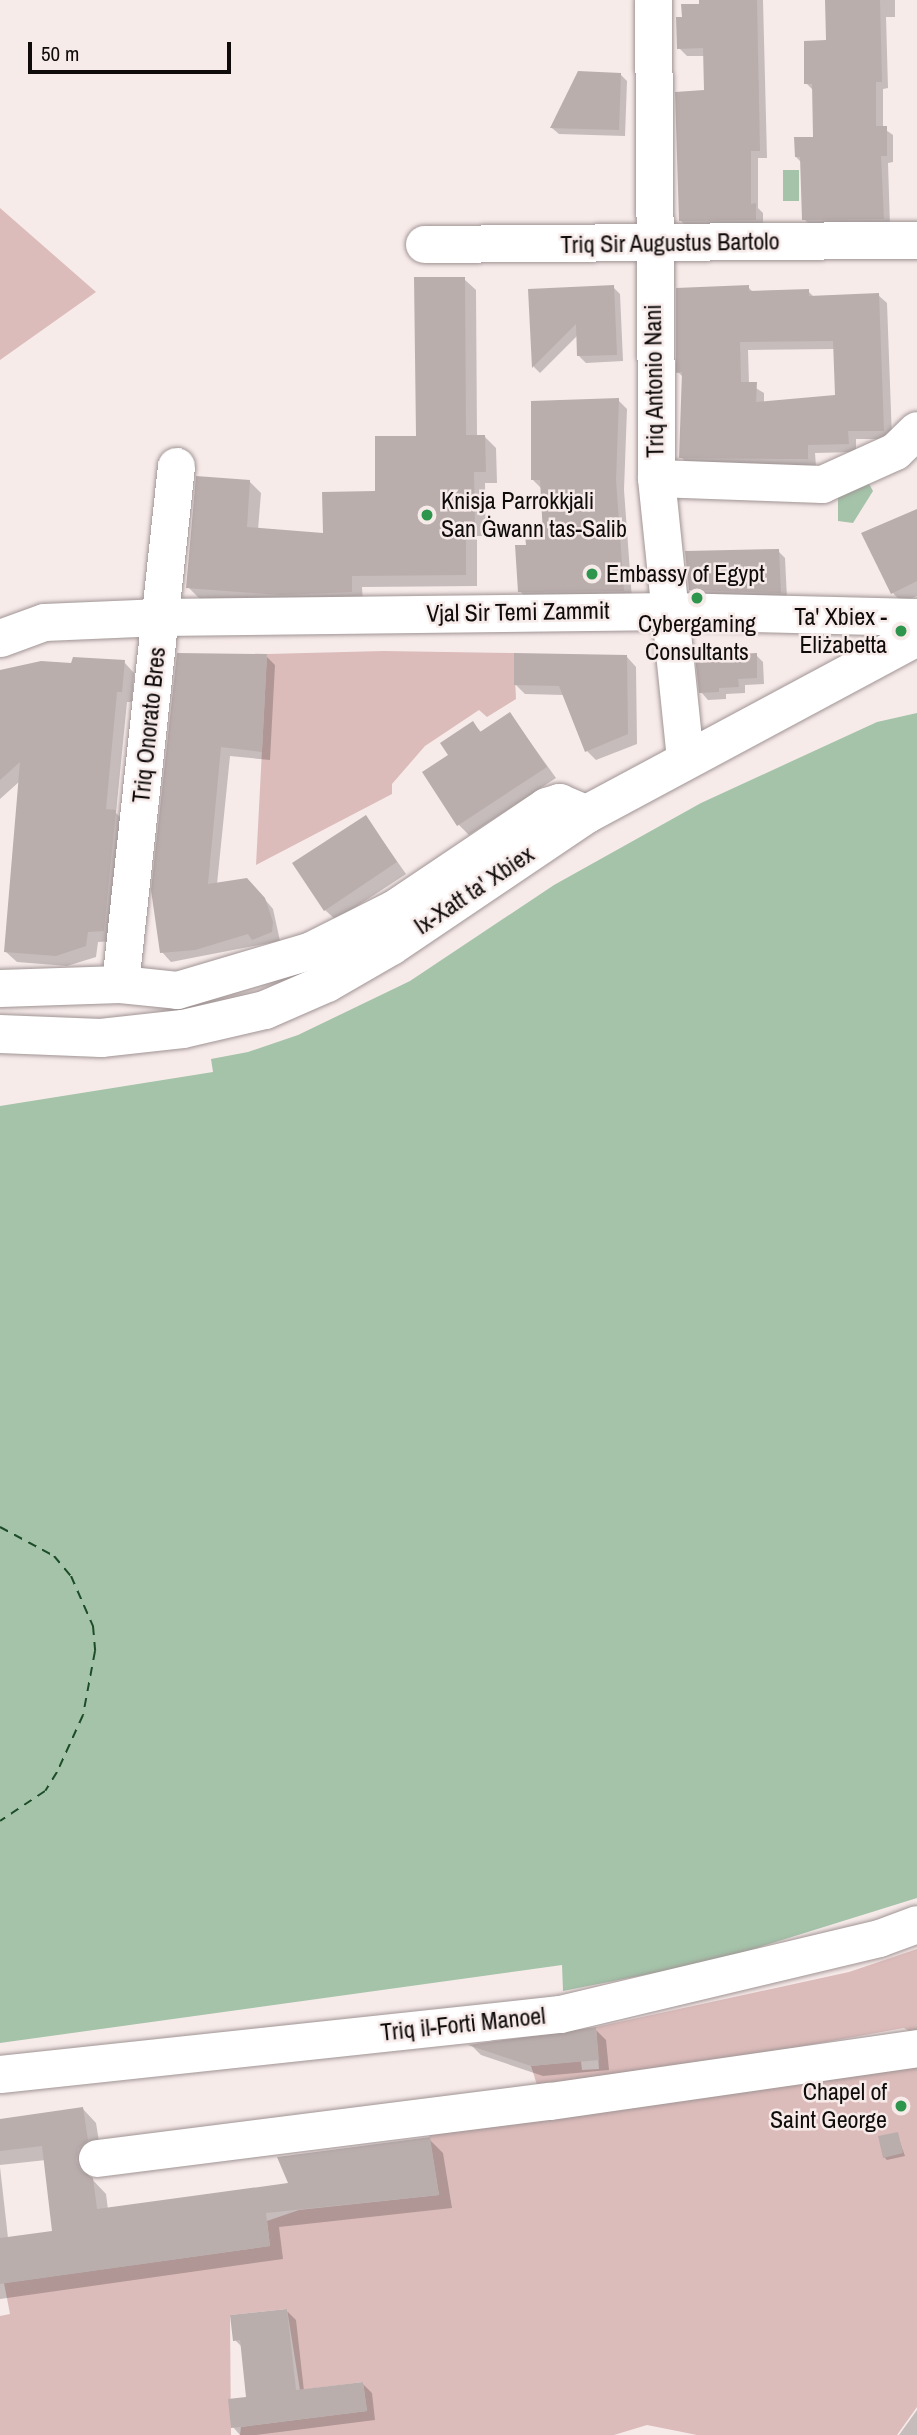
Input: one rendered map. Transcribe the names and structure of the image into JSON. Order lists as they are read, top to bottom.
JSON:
{
  "streets": {
    "main road": ["Ix-Xatt ta' Xbiex"],
    "street": [
      "Triq Sir Augustus Bartolo",
      "Triq Antonio Nani",
      "Vjal Sir Temi Zammit",
      "Triq Onorato Bres",
      "Triq il-Forti Manoel"
    ]
  },
  "crossings": [
    ["Triq Sir Augustus Bartolo", "Triq Antonio Nani"],
    ["Triq Antonio Nani", "Vjal Sir Temi Zammit"],
    ["Triq Antonio Nani", "Ix-Xatt ta' Xbiex"],
    ["Vjal Sir Temi Zammit", "Triq Onorato Bres"]
  ],
  "places": [
    "Knisja Parrokkjali San Ġwann tas-Salib",
    "Embassy of Egypt",
    "Cybergaming Consultants",
    "Ta' Xbiex - Eliżabetta",
    "Chapel of Saint George"
  ],
  "scale_bar": "50 m"
}
